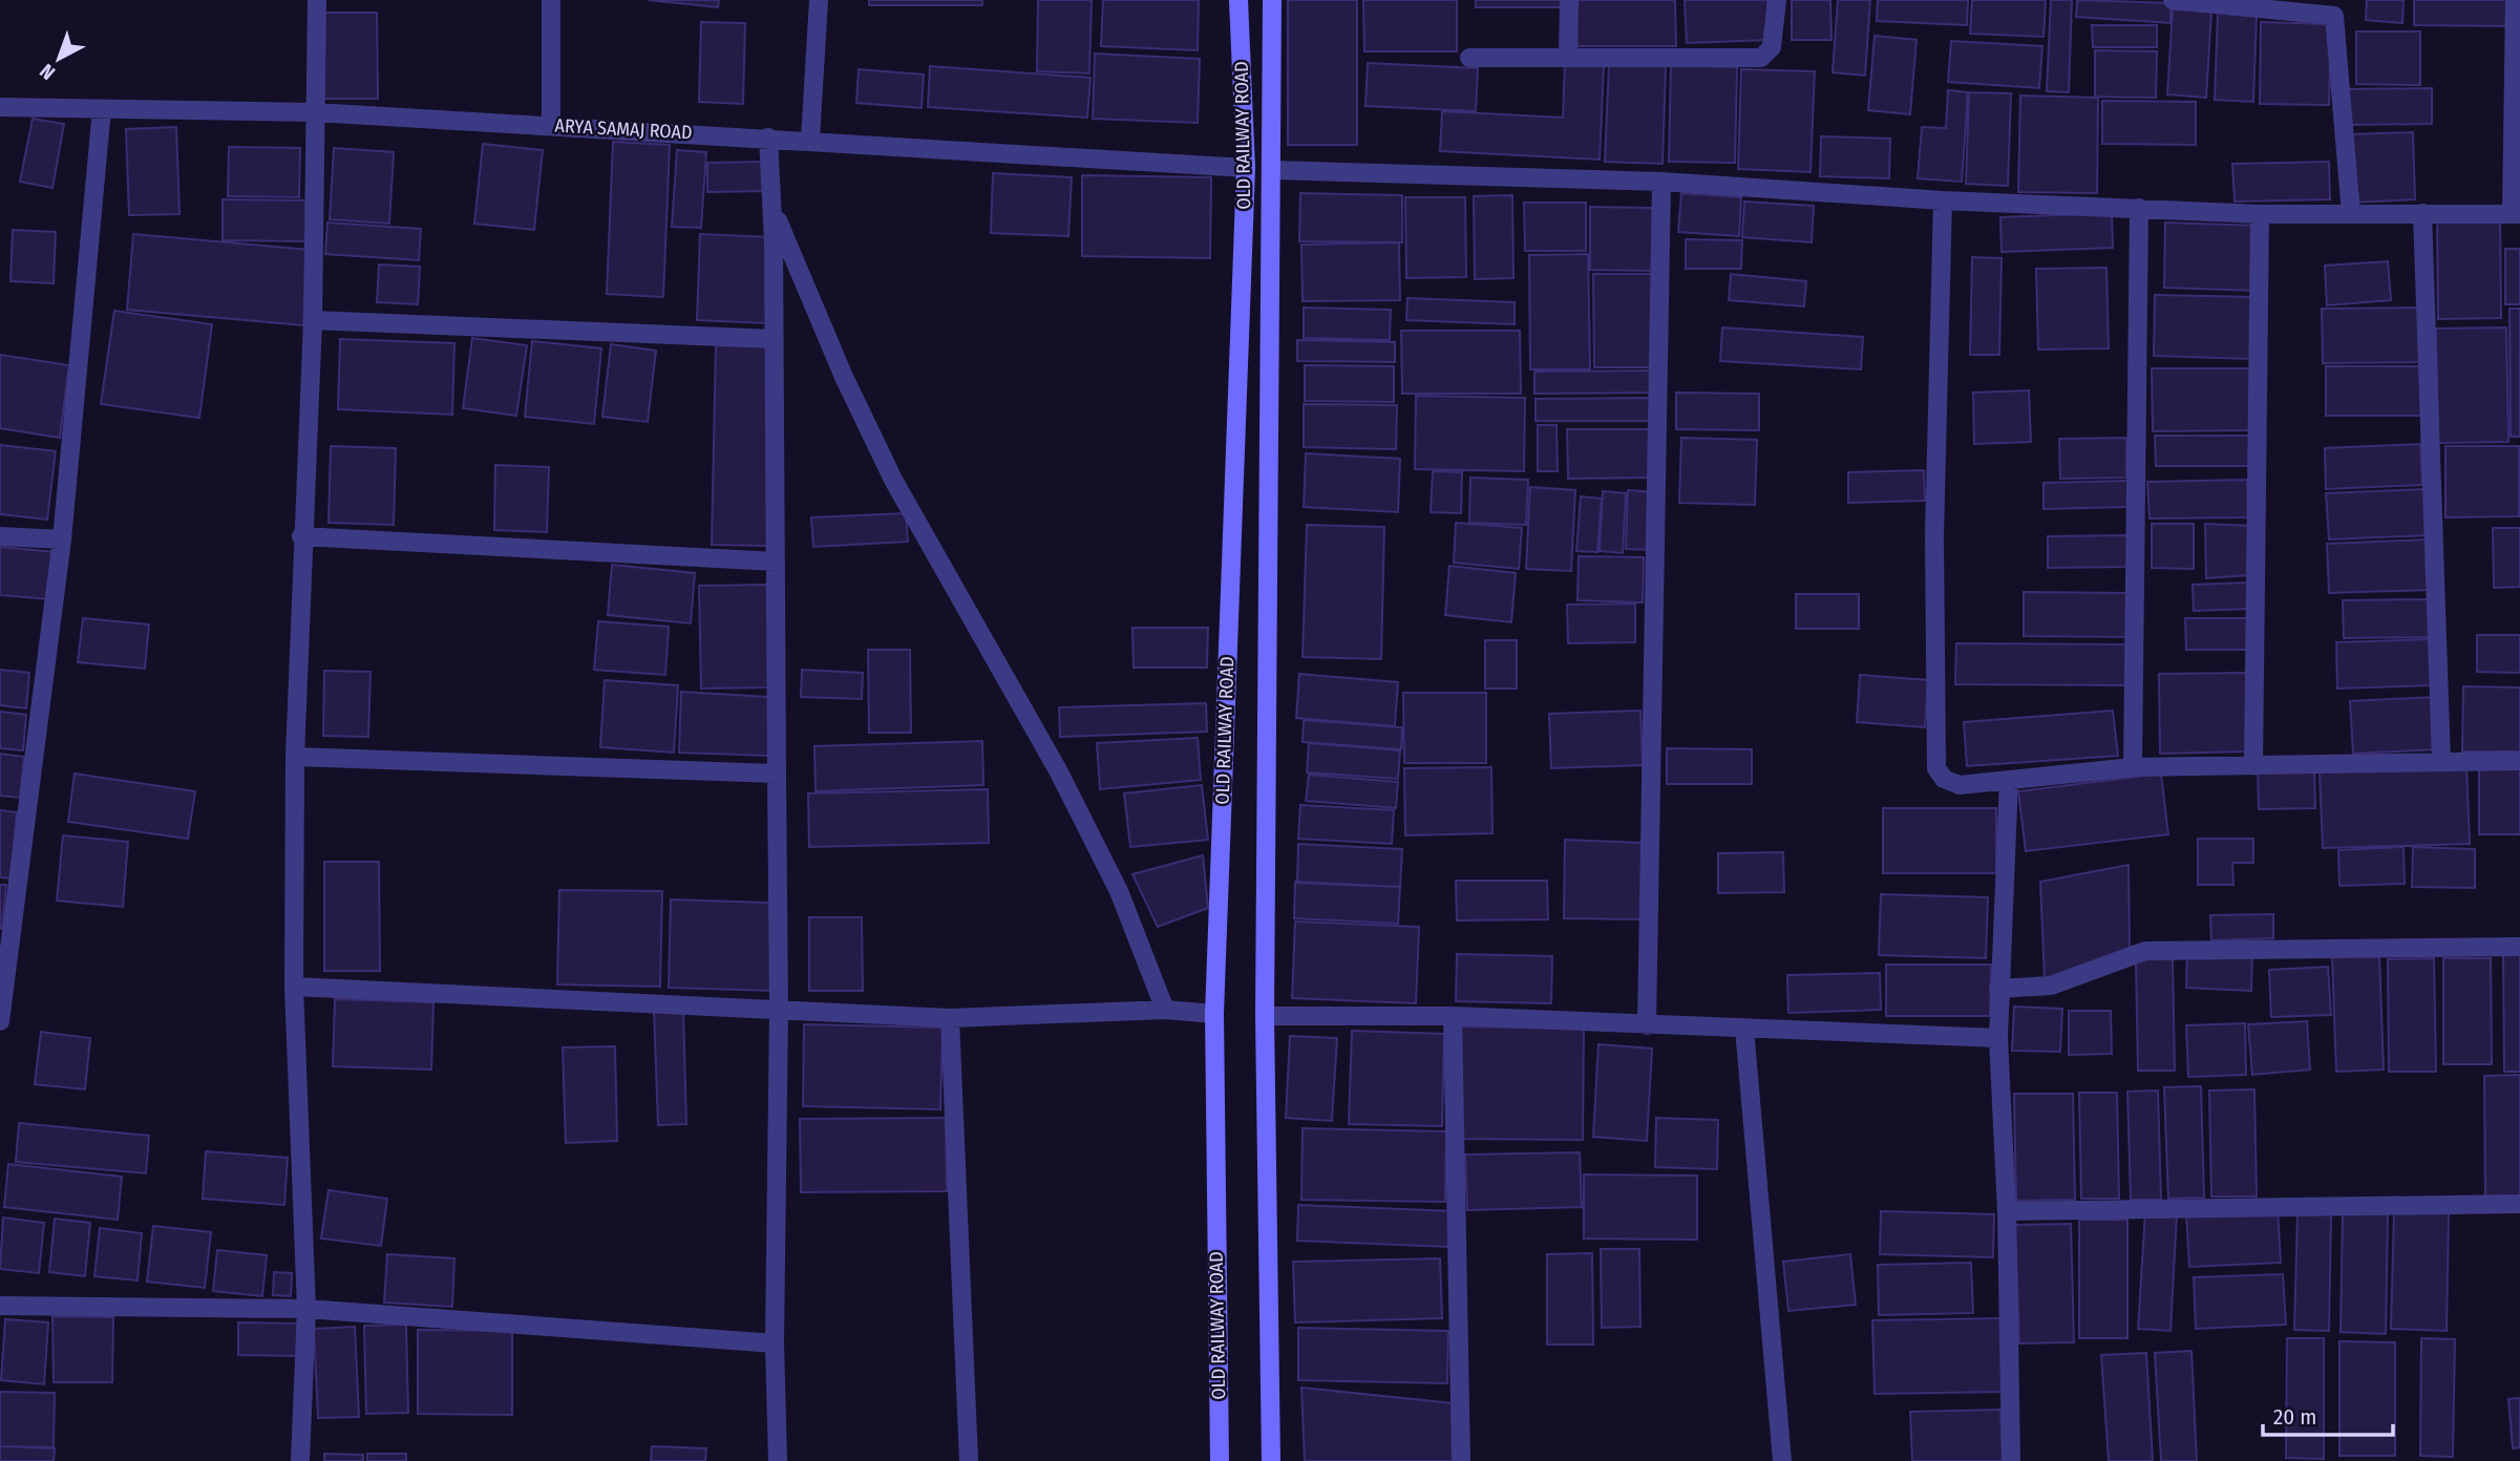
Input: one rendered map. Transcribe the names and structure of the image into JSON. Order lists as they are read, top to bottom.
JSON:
{
  "streets": {
    "main road": ["OLD RAILWAY ROAD"],
    "street": ["ARYA SAMAJ ROAD"]
  },
  "crossings": [
    ["ARYA SAMAJ ROAD", "OLD RAILWAY ROAD"]
  ],
  "scale_bar": "20 m",
  "north": "bottom left"
}
